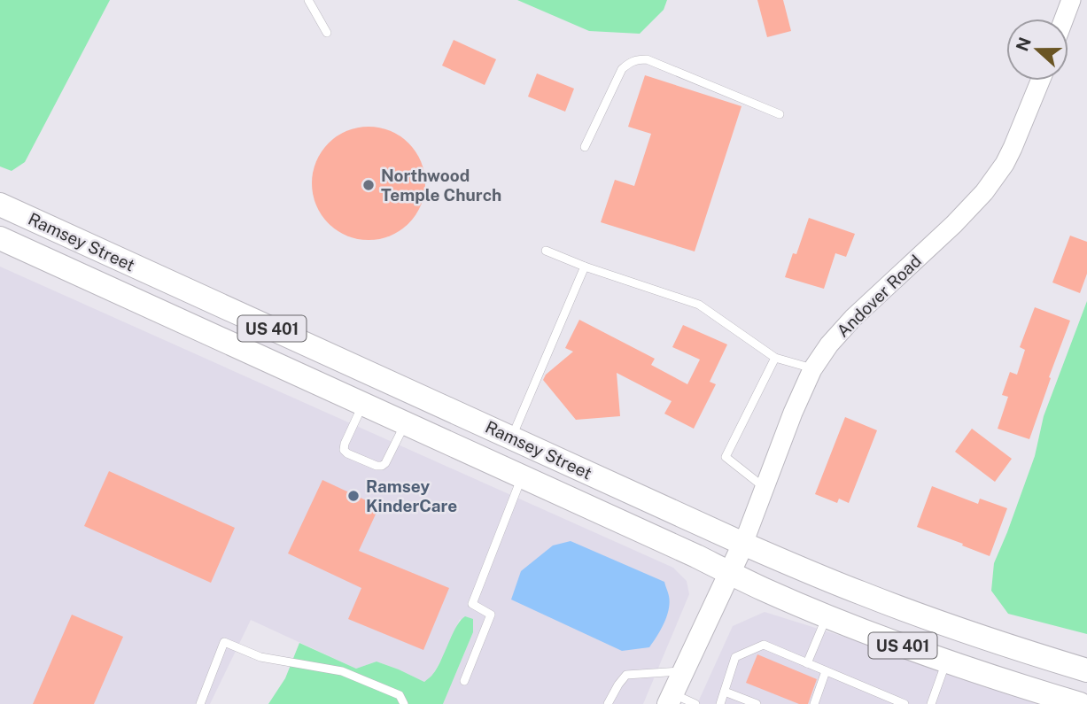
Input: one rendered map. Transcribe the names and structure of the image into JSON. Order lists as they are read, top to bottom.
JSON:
{
  "streets": {
    "main road": ["Ramsey Street", "US 401"],
    "street": ["Andover Road"]
  },
  "crossings": [
    ["Ramsey Street", "Andover Road"]
  ],
  "places": ["Northwood Temple Church", "Ramsey KinderCare"],
  "north": "left"
}
